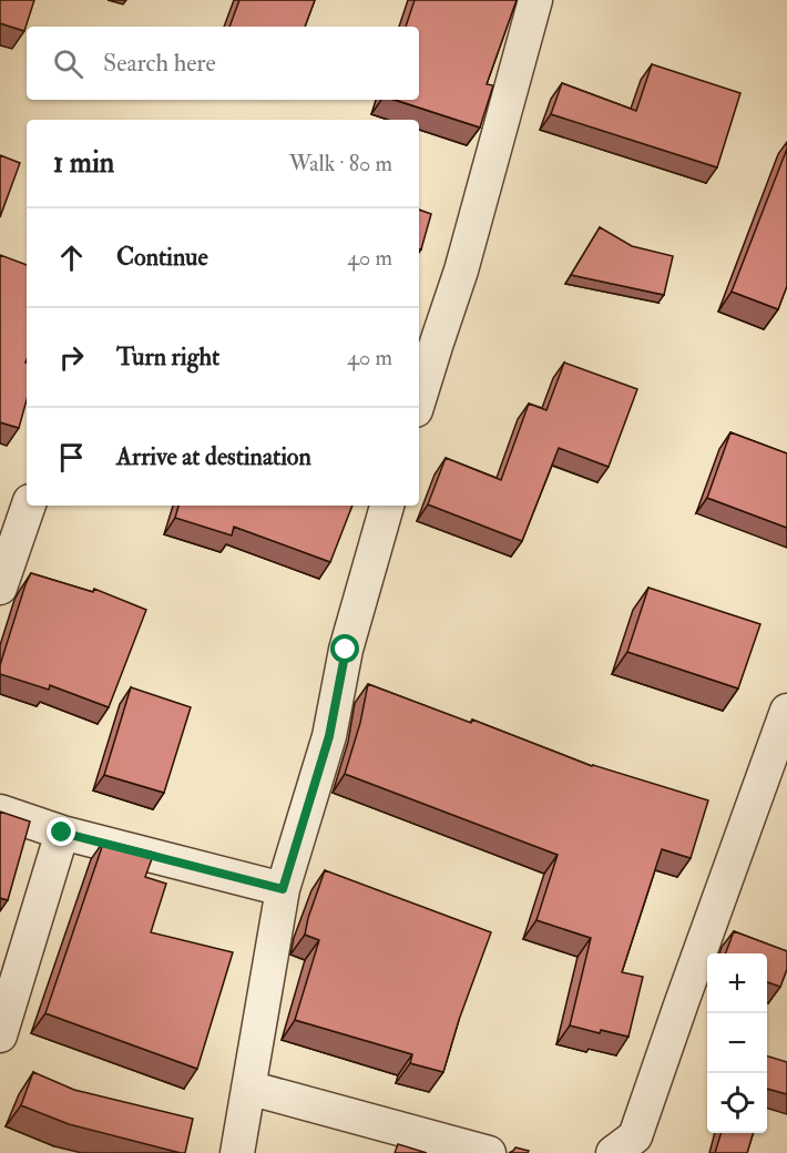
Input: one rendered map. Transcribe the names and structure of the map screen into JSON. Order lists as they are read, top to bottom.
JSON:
{
  "page": {
    "search": "Search here",
    "heading": ["1 min", "Walk · 80 m"],
    "list": [
      ["Continue", "40 m"],
      ["Turn right", "40 m"],
      "Arrive at destination"
    ],
    "map_buttons": ["+", "−"]
  }
}
